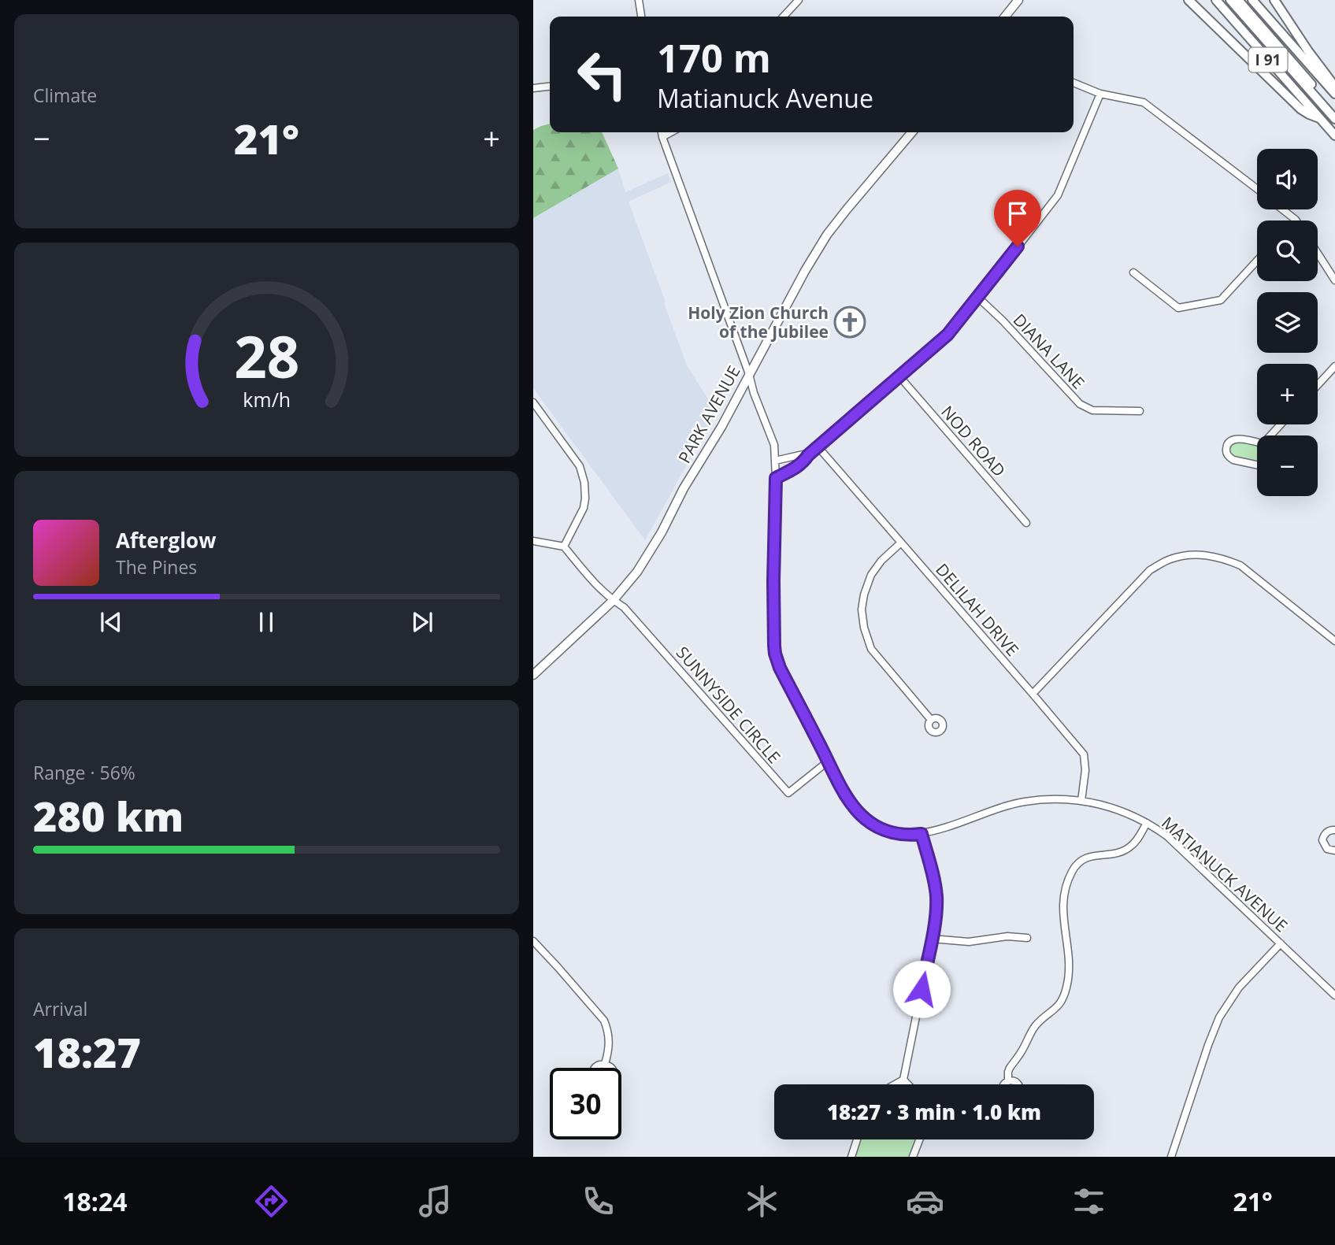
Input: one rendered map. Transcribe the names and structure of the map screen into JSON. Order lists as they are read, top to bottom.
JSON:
{
  "streets": {
    "highway": ["I 91"],
    "main road": ["PARK AVENUE"],
    "street": [
      "DIANA LANE",
      "NOD ROAD",
      "DELILAH DRIVE",
      "SUNNYSIDE CIRCLE",
      "MATIANUCK AVENUE"
    ]
  },
  "crossings": [
    ["PARK AVENUE", "SUNNYSIDE CIRCLE"],
    ["PARK AVENUE", "MATIANUCK AVENUE"],
    ["DELILAH DRIVE", "MATIANUCK AVENUE"],
    ["SUNNYSIDE CIRCLE", "MATIANUCK AVENUE"]
  ],
  "places": {
    "church": ["Holy Zion Church of the Jubilee"]
  },
  "page": {
    "tile": [
      "Climate",
      ["Range · 56%", "280 km"],
      ["Arrival", "18:27"]
    ],
    "turn": ["170 m", "Matianuck Avenue"],
    "heat": ["−", "21°", "+"],
    "map_buttons": ["+", "−"],
    "song": ["Afterglow", "The Pines"],
    "limit": "30",
    "trip": "18:27 · 3 min · 1.0 km",
    "tabs": ["18:24", "21°"],
    "gauge": ["28", "km/h"]
  }
}
